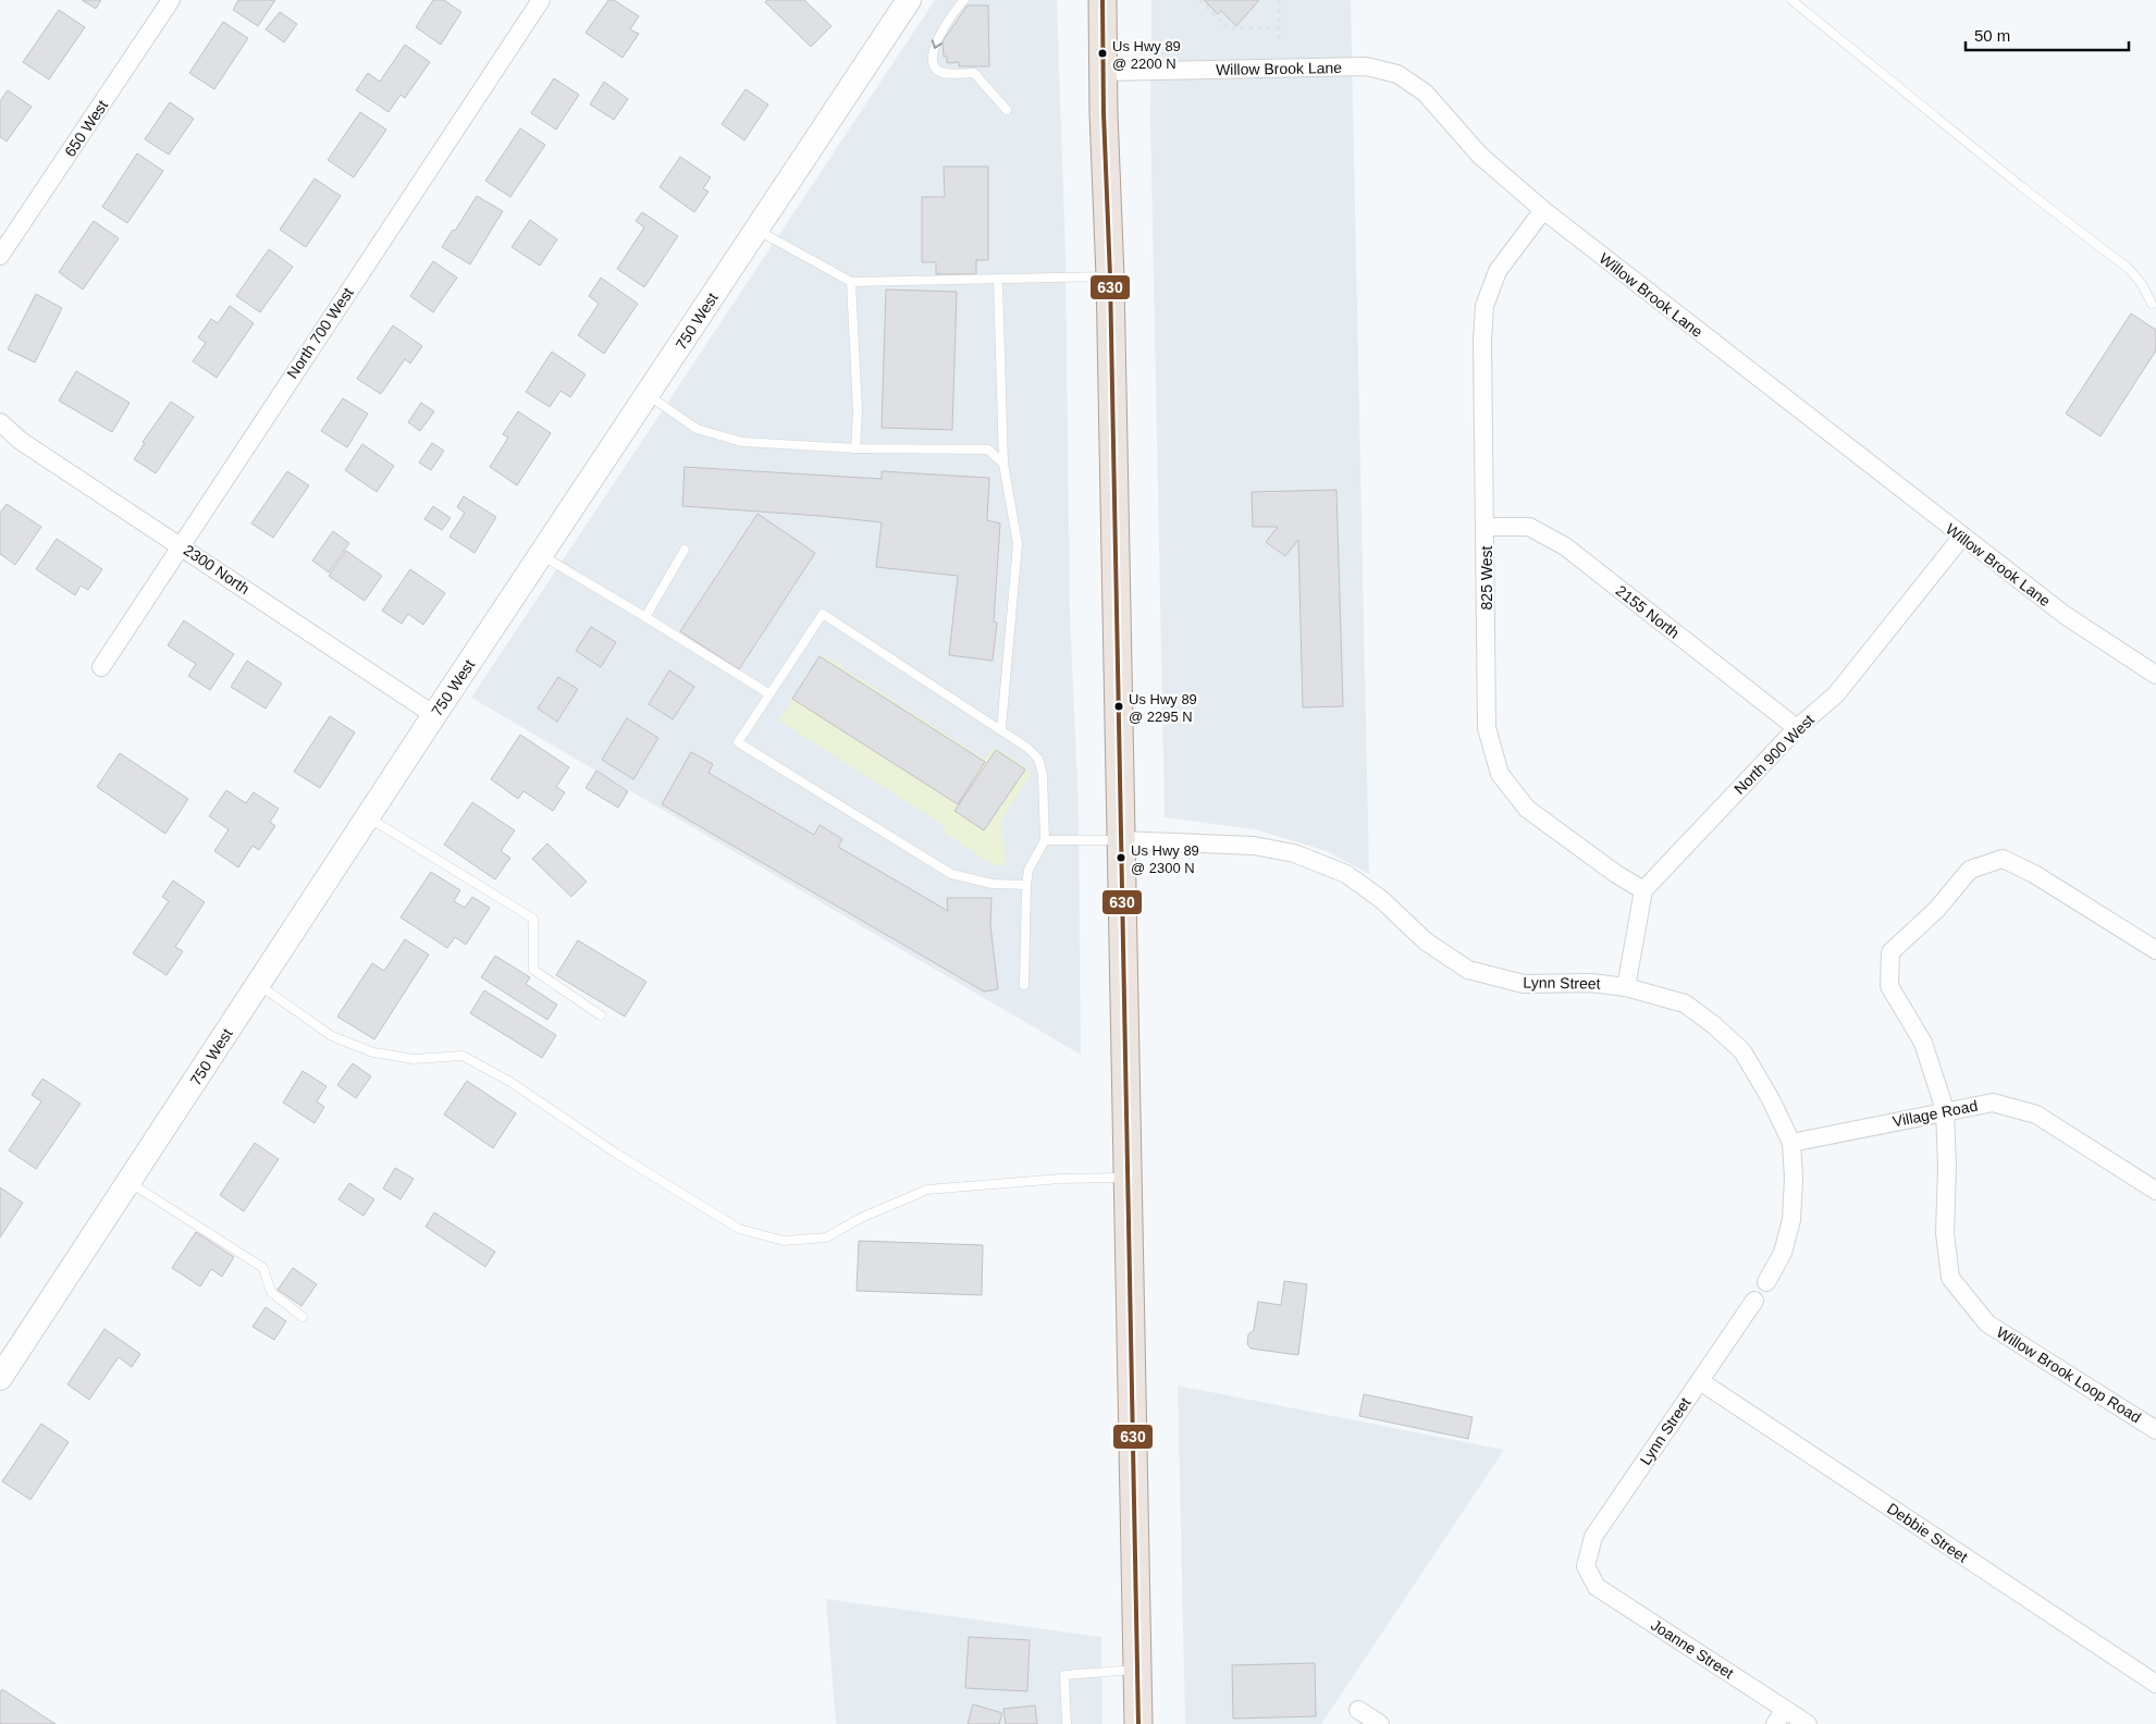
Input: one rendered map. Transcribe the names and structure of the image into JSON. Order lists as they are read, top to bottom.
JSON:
{
  "streets": {
    "street": [
      "Willow Brook Lane",
      "650 West",
      "750 West",
      "North 700 West",
      "2300 North",
      "825 West",
      "2155 North",
      "North 900 West",
      "Lynn Street",
      "Village Road",
      "Willow Brook Loop Road",
      "Debbie Street",
      "Joanne Street"
    ]
  },
  "crossings": [
    ["Willow Brook Lane", "825 West"],
    ["Willow Brook Lane", "North 900 West"],
    ["750 West", "2300 North"],
    ["North 700 West", "2300 North"],
    ["825 West", "2155 North"],
    ["825 West", "North 900 West"],
    ["2155 North", "North 900 West"],
    ["Lynn Street", "Village Road"],
    ["Lynn Street", "Debbie Street"],
    ["Lynn Street", "Joanne Street"],
    ["Village Road", "Willow Brook Loop Road"]
  ],
  "places": ["Us Hwy 89 @ 2200 N", "Us Hwy 89 @ 2295 N", "Us Hwy 89 @ 2300 N"],
  "lines": ["transit line 630"],
  "scale_bar": "50 m"
}
